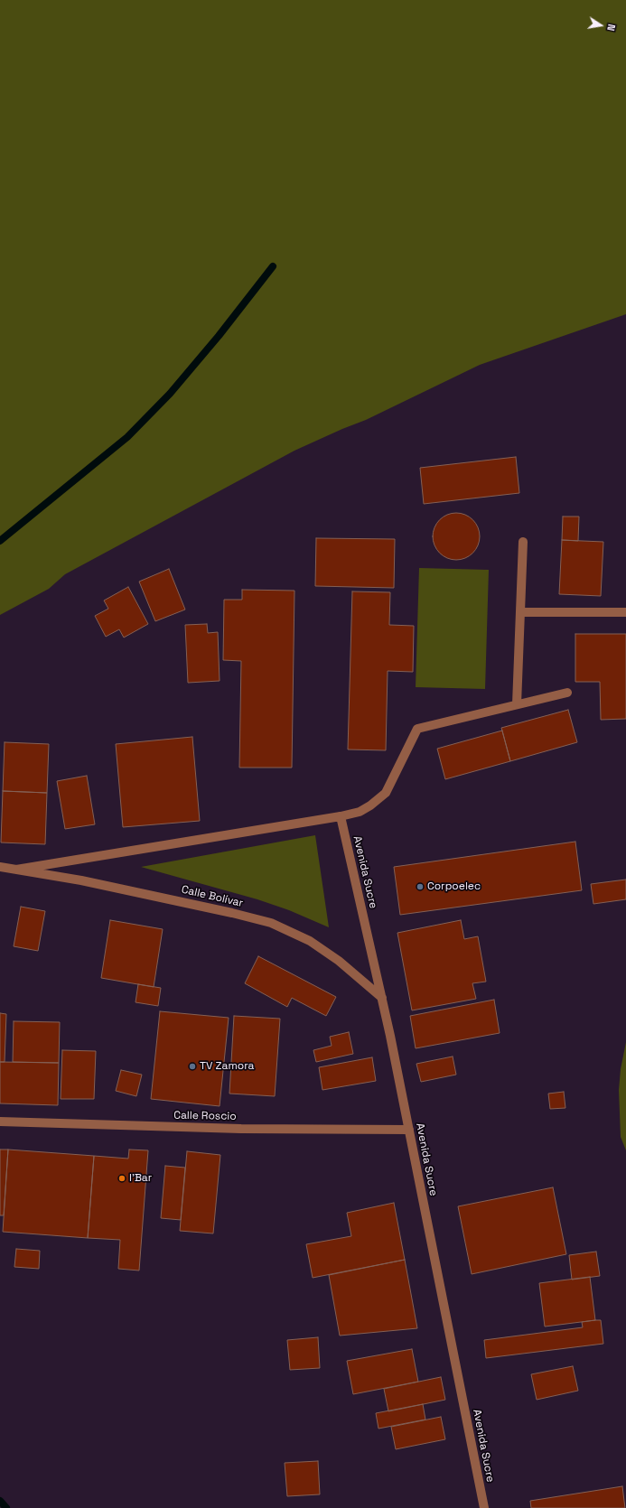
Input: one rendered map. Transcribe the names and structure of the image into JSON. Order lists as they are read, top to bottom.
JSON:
{
  "streets": {
    "street": ["Avenida Sucre", "Calle Bolívar", "Calle Roscio"]
  },
  "crossings": [
    ["Avenida Sucre", "Calle Bolívar"],
    ["Avenida Sucre", "Calle Roscio"]
  ],
  "places": ["Corpoelec", "TV Zamora", "I'Bar"],
  "north": "right"
}
